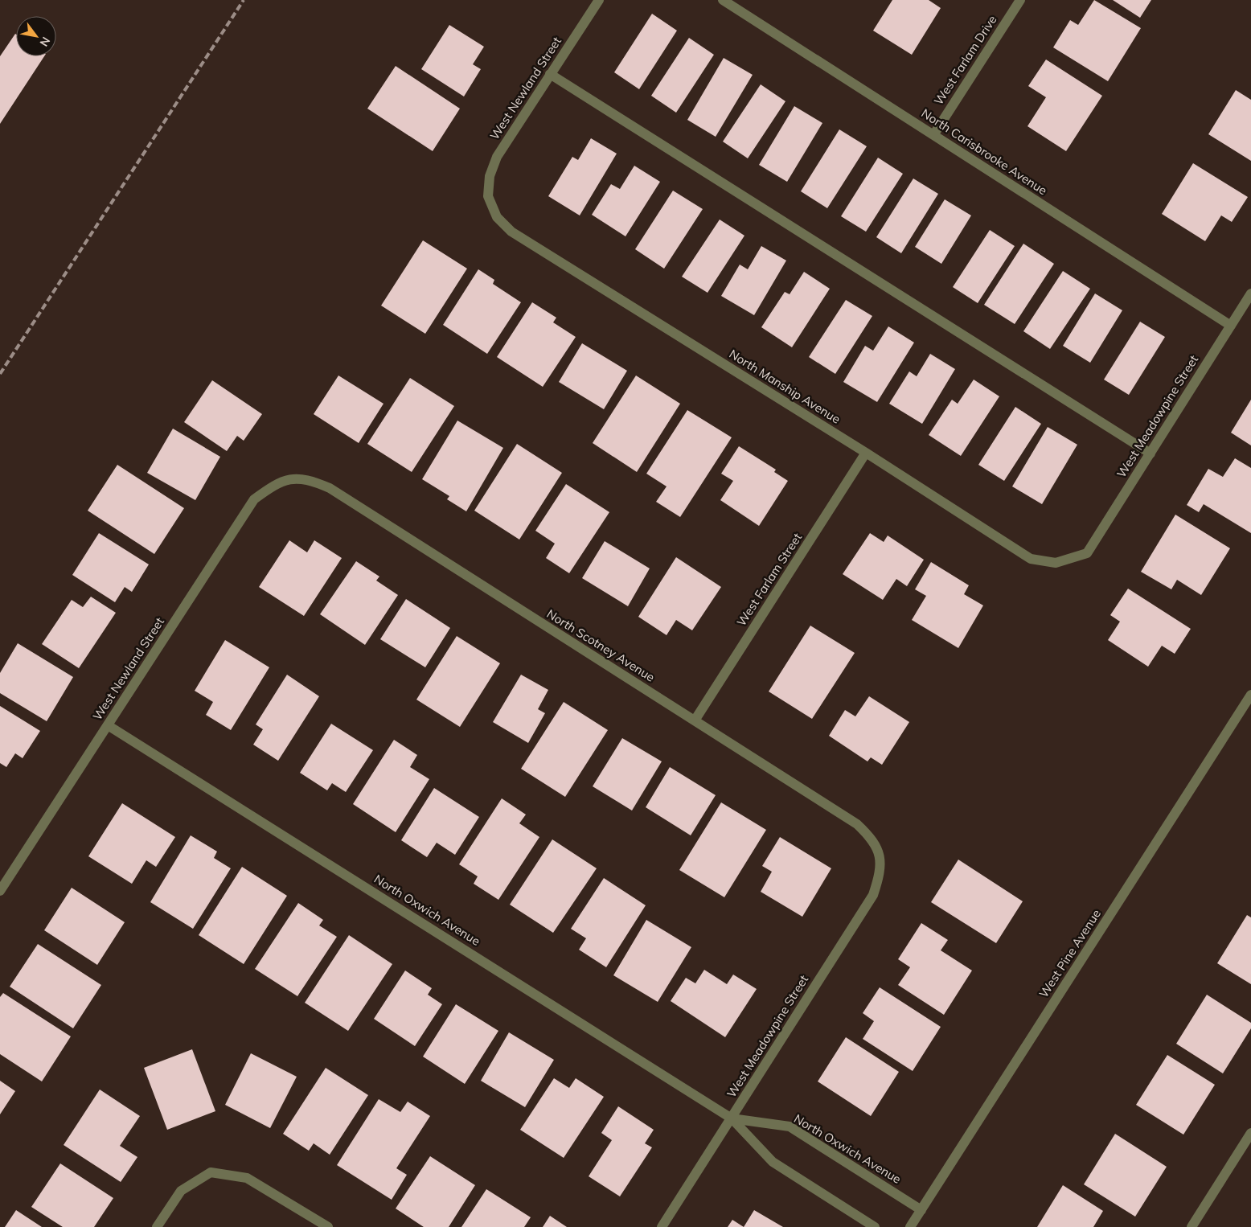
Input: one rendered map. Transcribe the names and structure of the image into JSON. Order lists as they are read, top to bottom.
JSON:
{
  "streets": {
    "street": [
      "West Farlam Drive",
      "West Newland Street",
      "North Carisbrooke Avenue",
      "North Manship Avenue",
      "West Meadowpine Street",
      "West Farlam Street",
      "North Scotney Avenue",
      "North Oxwich Avenue",
      "West Pine Avenue"
    ]
  },
  "crossings": [
    ["West Farlam Drive", "North Carisbrooke Avenue"],
    ["West Newland Street", "North Manship Avenue"],
    ["West Newland Street", "North Scotney Avenue"],
    ["West Newland Street", "North Oxwich Avenue"],
    ["North Carisbrooke Avenue", "West Meadowpine Street"],
    ["North Manship Avenue", "West Meadowpine Street"],
    ["North Manship Avenue", "West Farlam Street"],
    ["West Meadowpine Street", "North Scotney Avenue"],
    ["West Meadowpine Street", "North Oxwich Avenue"],
    ["West Farlam Street", "North Scotney Avenue"],
    ["North Oxwich Avenue", "West Pine Avenue"]
  ],
  "north": "bottom right"
}
